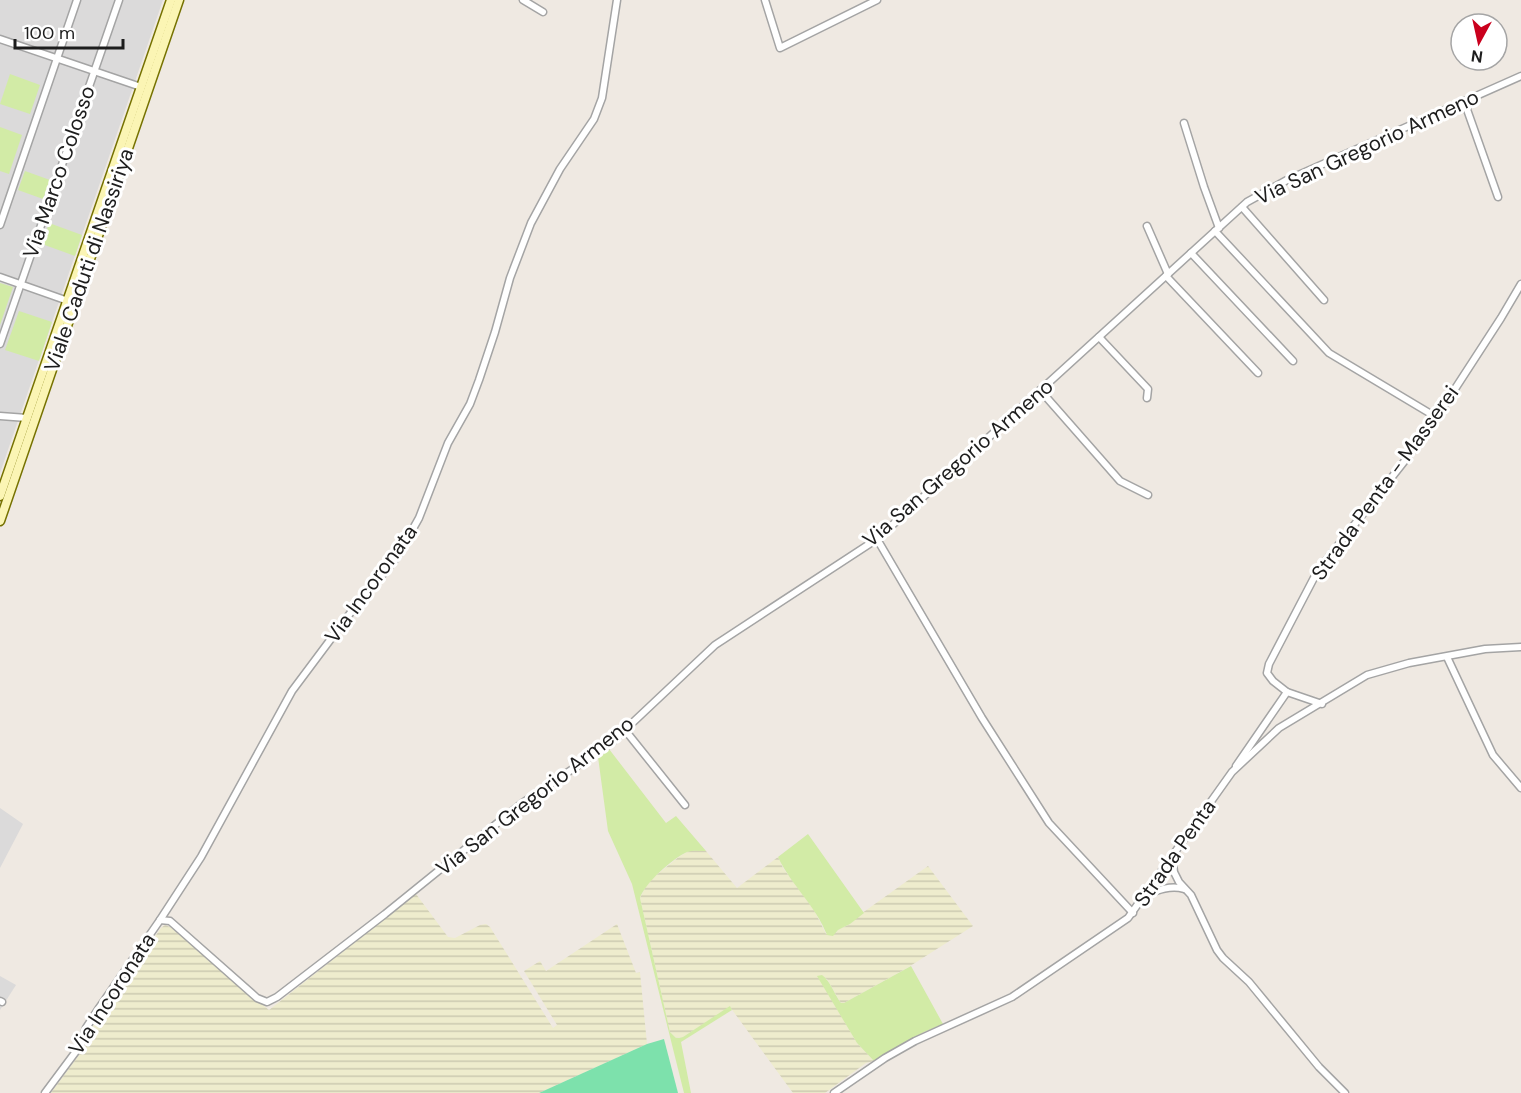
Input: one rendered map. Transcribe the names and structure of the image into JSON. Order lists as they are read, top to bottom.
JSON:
{
  "streets": {
    "main road": ["Viale Caduti di Nassiriya"],
    "street": [
      "Via San Gregorio Armeno",
      "Via Marco Colosso",
      "Strada Penta - Masserei",
      "Via Incoronata",
      "Strada Penta"
    ]
  },
  "crossings": [
    ["Via San Gregorio Armeno", "Via Incoronata"]
  ],
  "scale_bar": "100 m",
  "north": "bottom"
}
